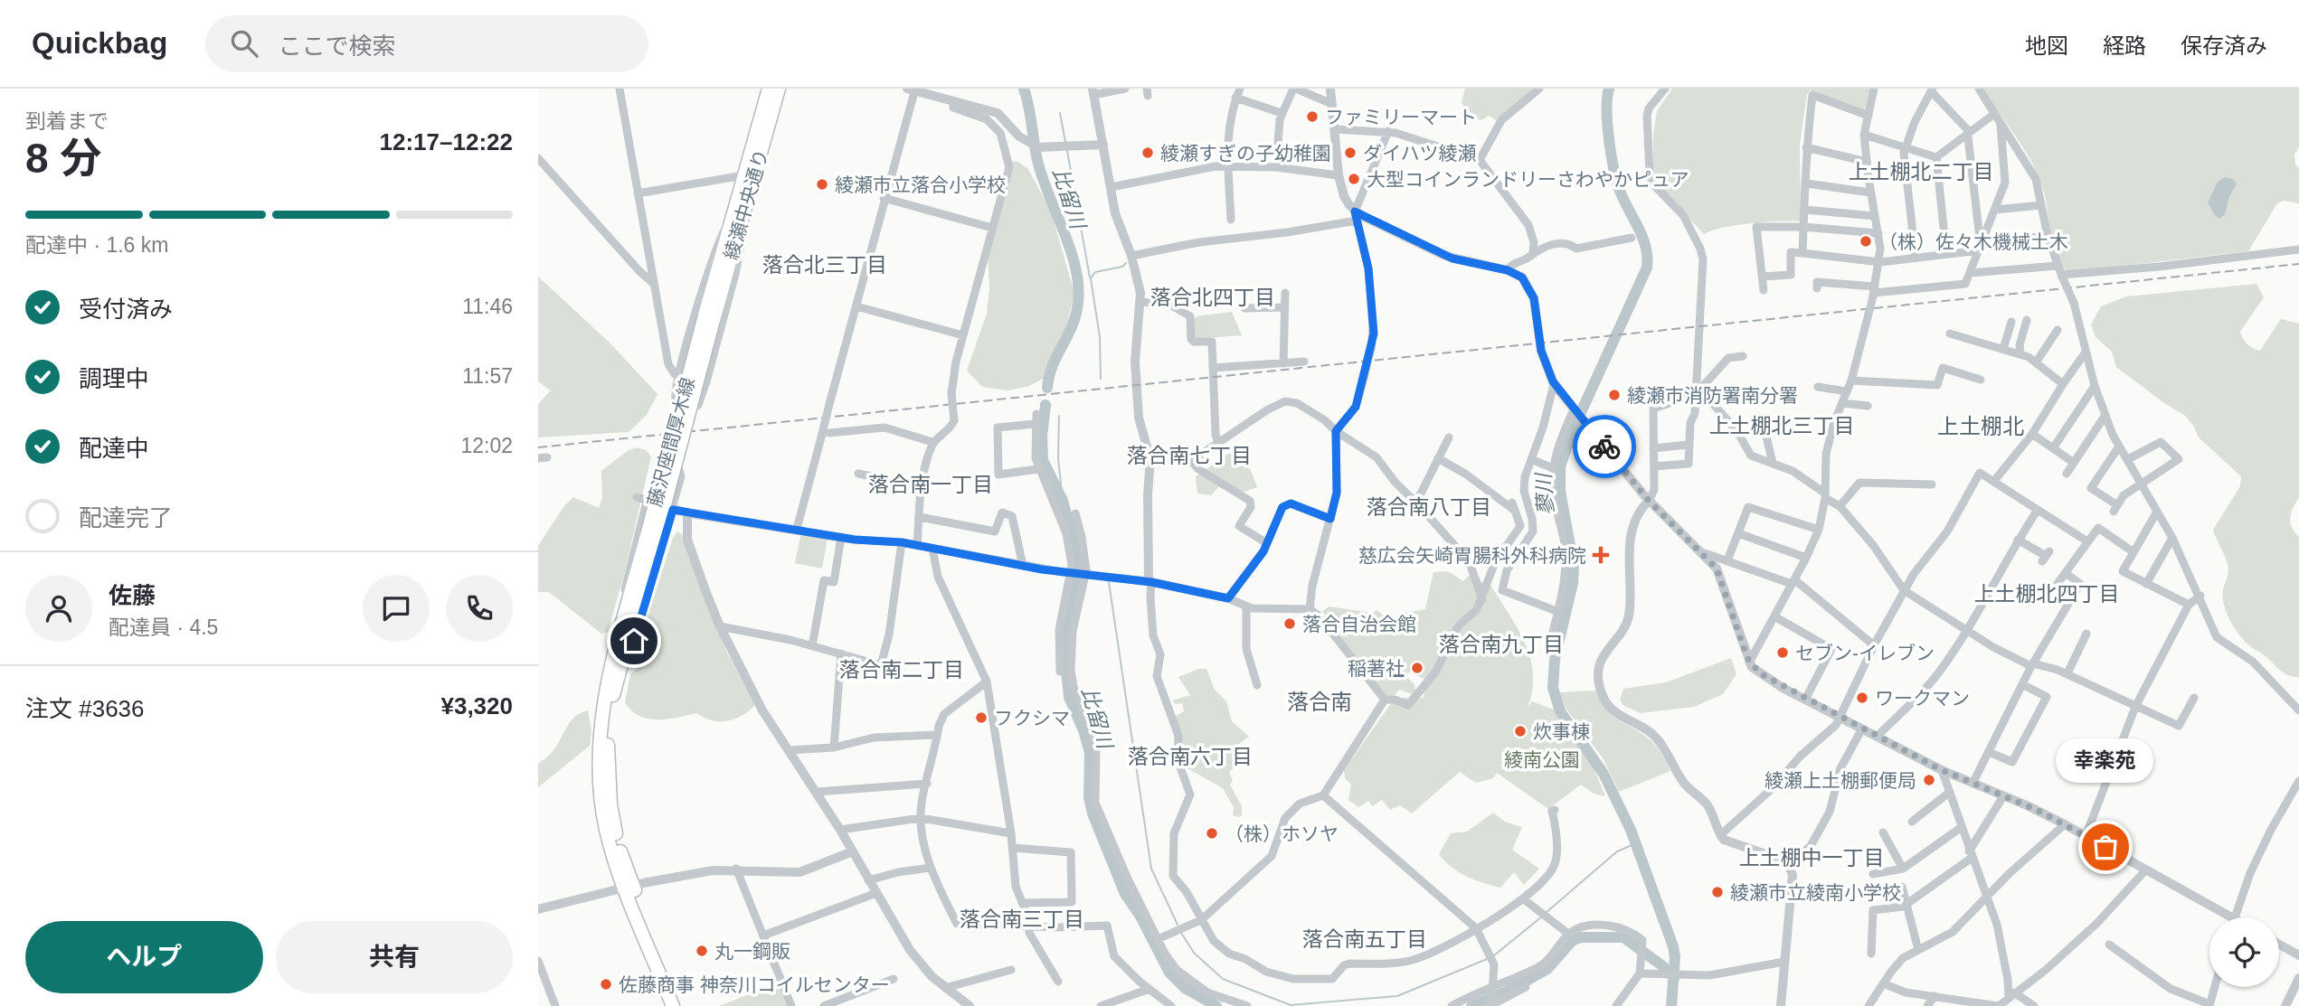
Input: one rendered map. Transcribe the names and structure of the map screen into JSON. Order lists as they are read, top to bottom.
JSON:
{
  "streets": {
    "main road": ["綾瀬中央通り", "藤沢座間厚木線"]
  },
  "crossings": [
    ["綾瀬中央通り", "藤沢座間厚木線"]
  ],
  "districts": [
    "上土棚北二丁目",
    "落合北三丁目",
    "落合北四丁目",
    "上土棚北三丁目",
    "上土棚北",
    "落合南七丁目",
    "落合南一丁目",
    "落合南八丁目",
    "上土棚北四丁目",
    "落合南九丁目",
    "落合南二丁目",
    "落合南",
    "落合南六丁目",
    "上土棚中一丁目",
    "落合南三丁目",
    "落合南五丁目"
  ],
  "water": ["比留川", "蓼川"],
  "parks": ["綾南公園"],
  "places": {
    "other": [
      "ファミリーマート",
      "綾瀬すぎの子幼稚園",
      "ダイハツ綾瀬",
      "大型コインランドリーさわやかピュア",
      "綾瀬市立落合小学校",
      "（株）佐々木機械土木",
      "綾瀬市消防署南分署",
      "落合自治会館",
      "セブン-イレブン",
      "稲著社",
      "ワークマン",
      "フクシマ",
      "炊事棟",
      "綾瀬上土棚郵便局",
      "（株）ホソヤ",
      "幸楽苑",
      "綾瀬市立綾南小学校",
      "丸一鋼販",
      "佐藤商事 神奈川コイルセンター"
    ],
    "health": ["慈広会矢崎胃腸科外科病院"]
  },
  "page": {
    "header": "Quickbag",
    "search": "ここで検索",
    "nav": ["地図", "経路", "保存済み"],
    "heading": ["8 分", "到着まで", "12:17–12:22"],
    "panel": [
      "佐藤",
      "配達員 · 4.5",
      "注文 #3636",
      "¥3,320"
    ],
    "bar": "配達中 · 1.6 km",
    "list": [
      ["受付済み", "11:46"],
      ["調理中", "11:57"],
      ["配達中", "12:02"],
      "配達完了"
    ],
    "bubble": "幸楽苑",
    "buttons": ["ヘルプ", "共有"]
  }
}
